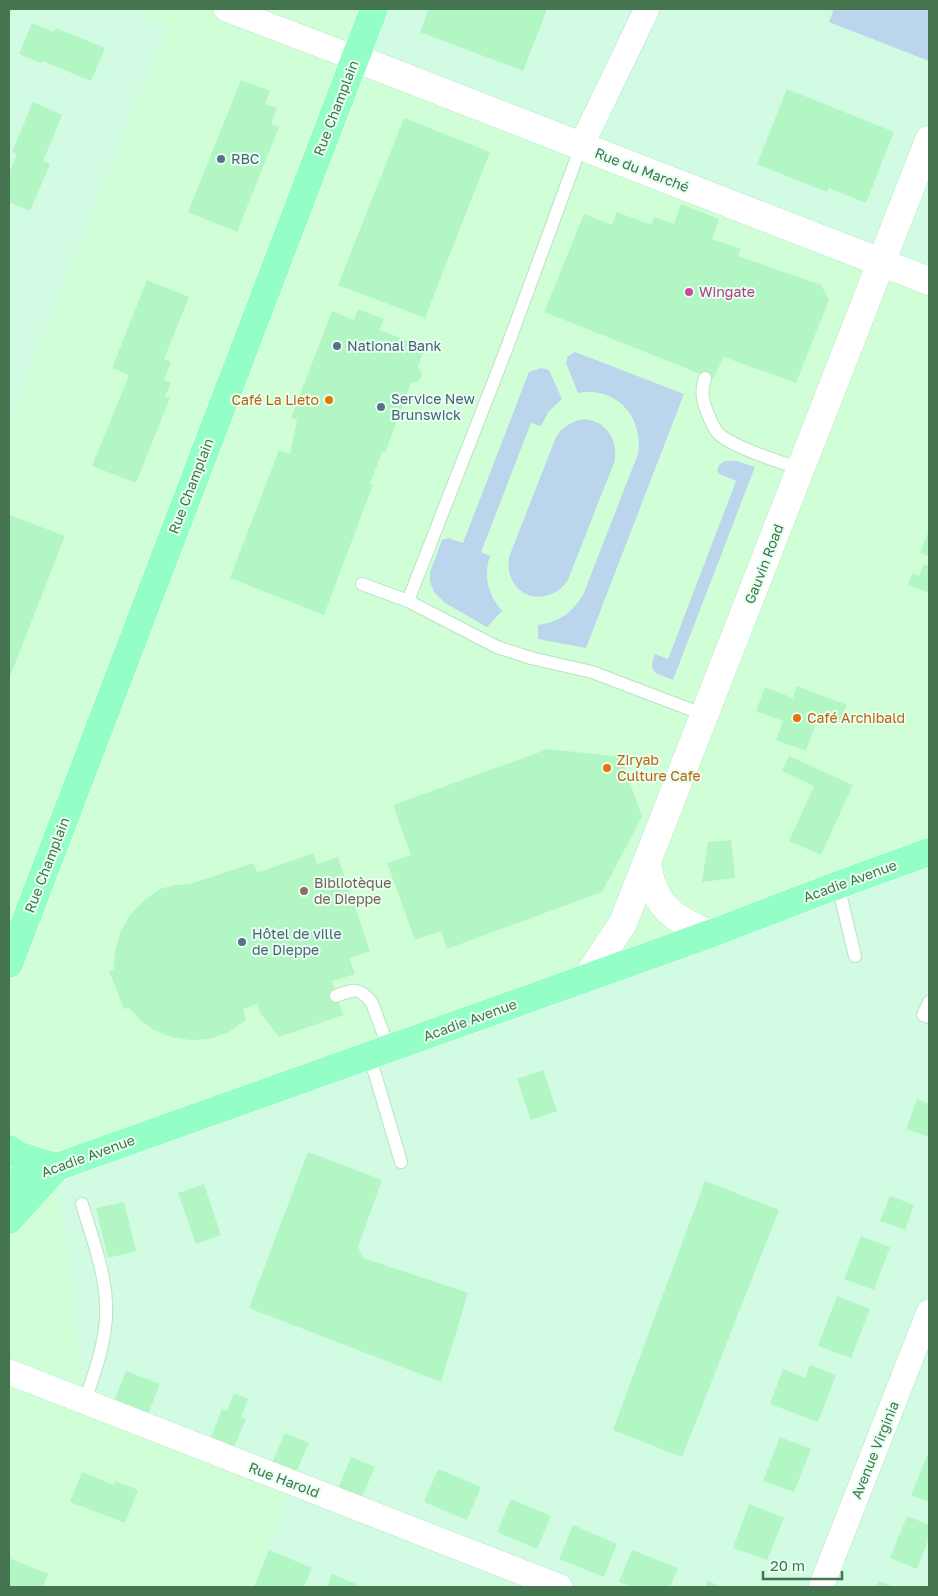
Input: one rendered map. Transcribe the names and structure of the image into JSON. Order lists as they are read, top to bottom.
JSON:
{
  "streets": {
    "main road": ["Rue Champlain", "Acadie Avenue"],
    "street": [
      "Rue du Marché",
      "Gauvin Road",
      "Avenue Virginia",
      "Rue Harold"
    ]
  },
  "crossings": [
    ["Rue Champlain", "Rue du Marché"],
    ["Rue du Marché", "Gauvin Road"],
    ["Gauvin Road", "Acadie Avenue"]
  ],
  "places": [
    "RBC",
    "Wingate",
    "National Bank",
    "Café La Lieto",
    "Service New Brunswick",
    "Café Archibald",
    "Ziryab Culture Cafe",
    "Bibliotèque de Dieppe",
    "Hôtel de ville de Dieppe"
  ],
  "scale_bar": "20 m"
}
